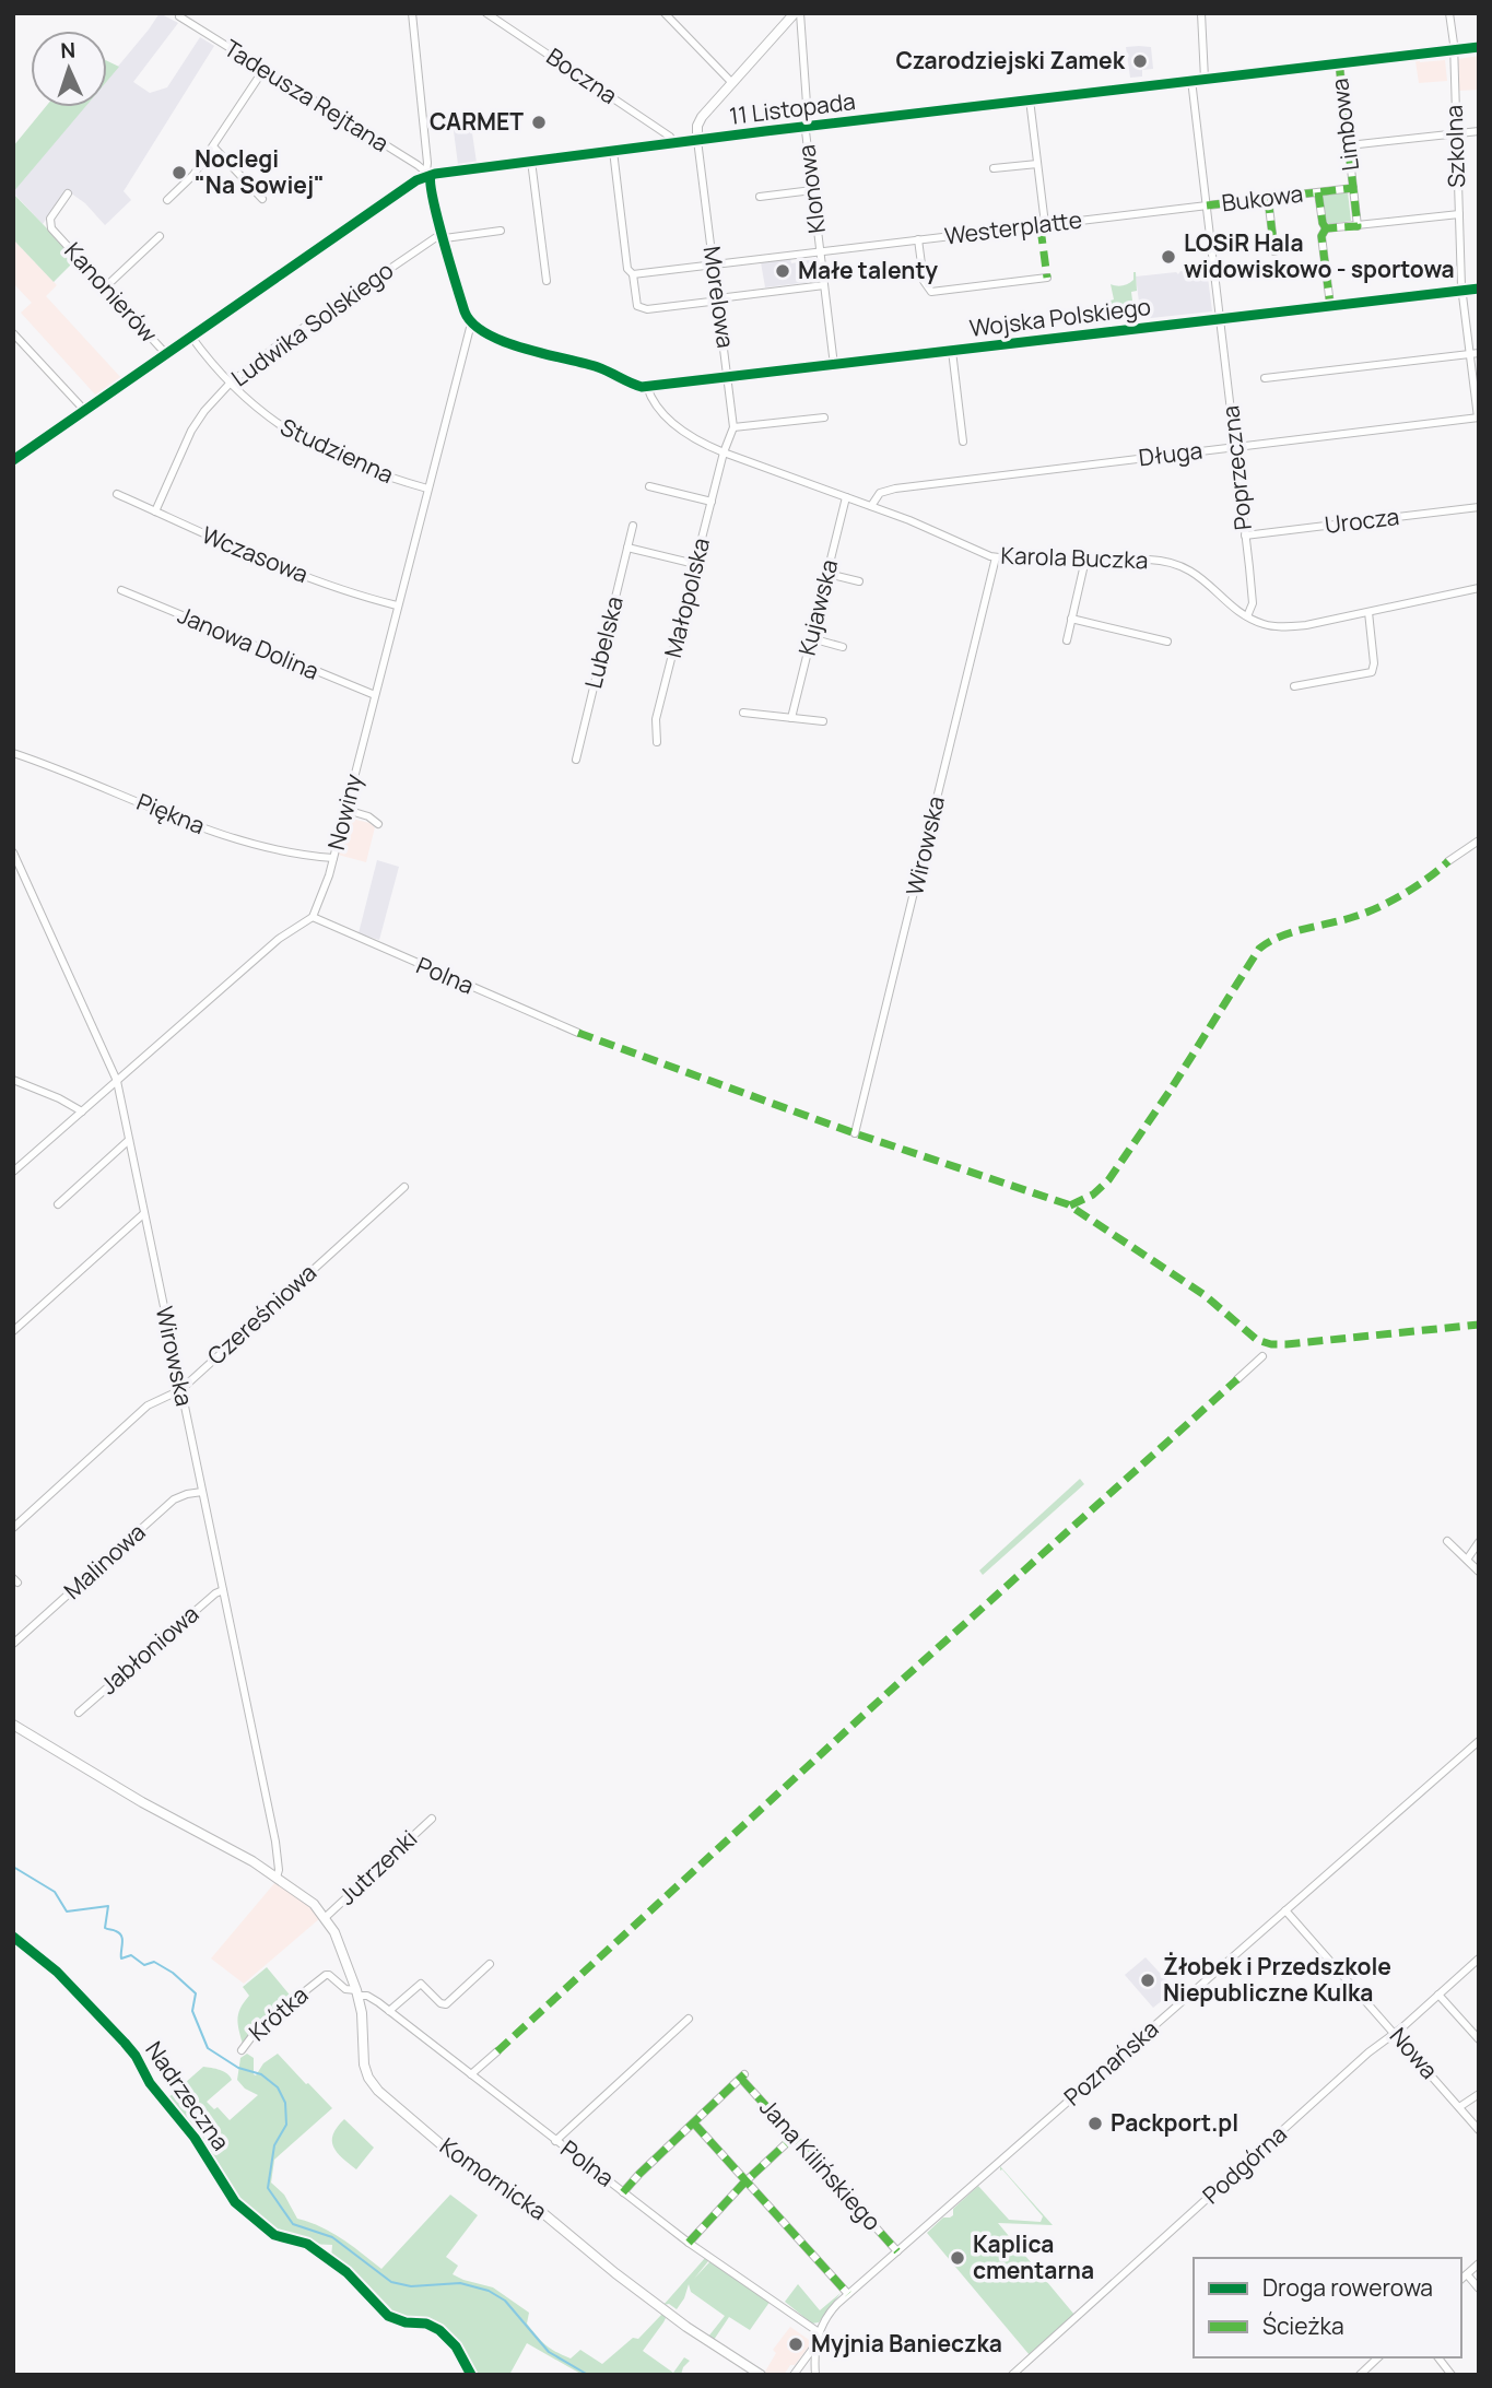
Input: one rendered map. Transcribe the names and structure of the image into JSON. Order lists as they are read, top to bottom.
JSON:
{
  "streets": {
    "street": [
      "Boczna",
      "Tadeusza Rejtana",
      "11 Listopada",
      "Limbowa",
      "Szkolna",
      "Klonowa",
      "Bukowa",
      "Westerplatte",
      "Kanonierów",
      "Morelowa",
      "Wojska Polskiego",
      "Ludwika Solskiego",
      "Studzienna",
      "Długa",
      "Poprzeczna",
      "Urocza",
      "Wczasowa",
      "Karola Buczka",
      "Małopolska",
      "Kujawska",
      "Lubelska",
      "Janowa Dolina",
      "Nowiny",
      "Piękna",
      "Wirowska",
      "Polna",
      "Czereśniowa",
      "Malinowa",
      "Jabłoniowa",
      "Jutrzenki",
      "Krótka",
      "Nowa",
      "Poznańska",
      "Nadrzeczna",
      "Jana Kilińskiego",
      "Podgórna",
      "Komornicka"
    ]
  },
  "crossings": [
    ["Boczna", "11 Listopada"],
    ["Tadeusza Rejtana", "11 Listopada"],
    ["11 Listopada", "Limbowa"],
    ["11 Listopada", "Szkolna"],
    ["11 Listopada", "Klonowa"],
    ["11 Listopada", "Kanonierów"],
    ["11 Listopada", "Morelowa"],
    ["11 Listopada", "Studzienna"],
    ["11 Listopada", "Poprzeczna"],
    ["Limbowa", "Bukowa"],
    ["Szkolna", "Bukowa"],
    ["Szkolna", "Wojska Polskiego"],
    ["Szkolna", "Długa"],
    ["Klonowa", "Westerplatte"],
    ["Klonowa", "Wojska Polskiego"],
    ["Bukowa", "Westerplatte"],
    ["Bukowa", "Poprzeczna"],
    ["Westerplatte", "Morelowa"],
    ["Westerplatte", "Poprzeczna"],
    ["Morelowa", "Wojska Polskiego"],
    ["Morelowa", "Karola Buczka"],
    ["Morelowa", "Małopolska"],
    ["Wojska Polskiego", "Poprzeczna"],
    ["Wojska Polskiego", "Karola Buczka"],
    ["Ludwika Solskiego", "Studzienna"],
    ["Ludwika Solskiego", "Wczasowa"],
    ["Studzienna", "Nowiny"],
    ["Długa", "Poprzeczna"],
    ["Długa", "Karola Buczka"],
    ["Poprzeczna", "Urocza"],
    ["Poprzeczna", "Karola Buczka"],
    ["Wczasowa", "Nowiny"],
    ["Karola Buczka", "Małopolska"],
    ["Karola Buczka", "Kujawska"],
    ["Karola Buczka", "Wirowska"],
    ["Janowa Dolina", "Nowiny"],
    ["Nowiny", "Piękna"],
    ["Nowiny", "Polna"],
    ["Wirowska", "Czereśniowa"],
    ["Wirowska", "Malinowa"],
    ["Wirowska", "Jabłoniowa"],
    ["Wirowska", "Komornicka"],
    ["Polna", "Krótka"],
    ["Polna", "Poznańska"],
    ["Polna", "Komornicka"],
    ["Jutrzenki", "Komornicka"],
    ["Krótka", "Komornicka"],
    ["Nowa", "Poznańska"],
    ["Nowa", "Podgórna"],
    ["Poznańska", "Jana Kilińskiego"]
  ],
  "places": [
    "Czarodziejski Zamek",
    "CARMET",
    "Noclegi \"Na Sowiej\"",
    "LOSiR Hala widowiskowo - sportowa",
    "Małe talenty",
    "Żłobek i Przedszkole Niepubliczne Kulka",
    "Packport.pl",
    "Kaplica cmentarna",
    "Myjnia Banieczka"
  ],
  "legend": ["Droga rowerowa", "Ścieżka"],
  "north": "top"
}
